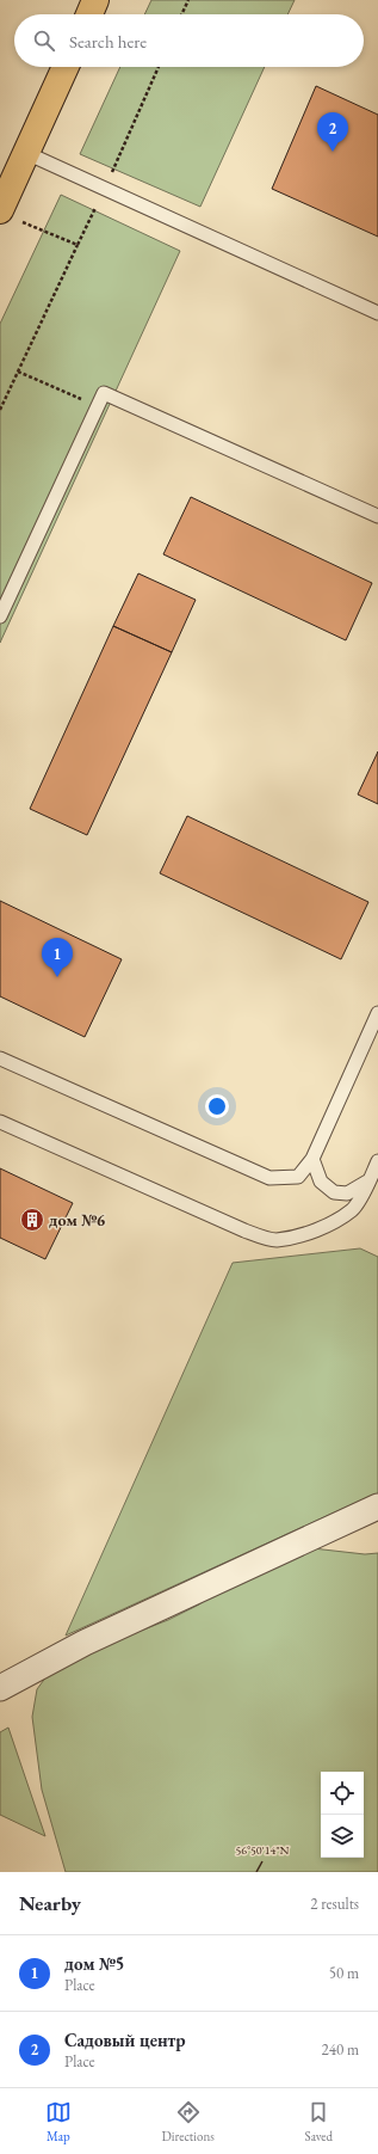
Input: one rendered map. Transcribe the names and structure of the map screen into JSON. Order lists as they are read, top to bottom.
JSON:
{
  "places": {
    "building": ["дом №6"]
  },
  "page": {
    "search": "Search here",
    "pins": ["2", "1"],
    "heading": ["Nearby", "2 results"],
    "list": [
      {
        "mark": "1",
        "name": "дом №5",
        "note": "Place",
        "value": "50 m"
      },
      {
        "mark": "2",
        "name": "Садовый центр",
        "note": "Place",
        "value": "240 m"
      }
    ],
    "nav": ["Map", "Directions", "Saved"]
  },
  "coordinates": ["56°50'14\"N"]
}
